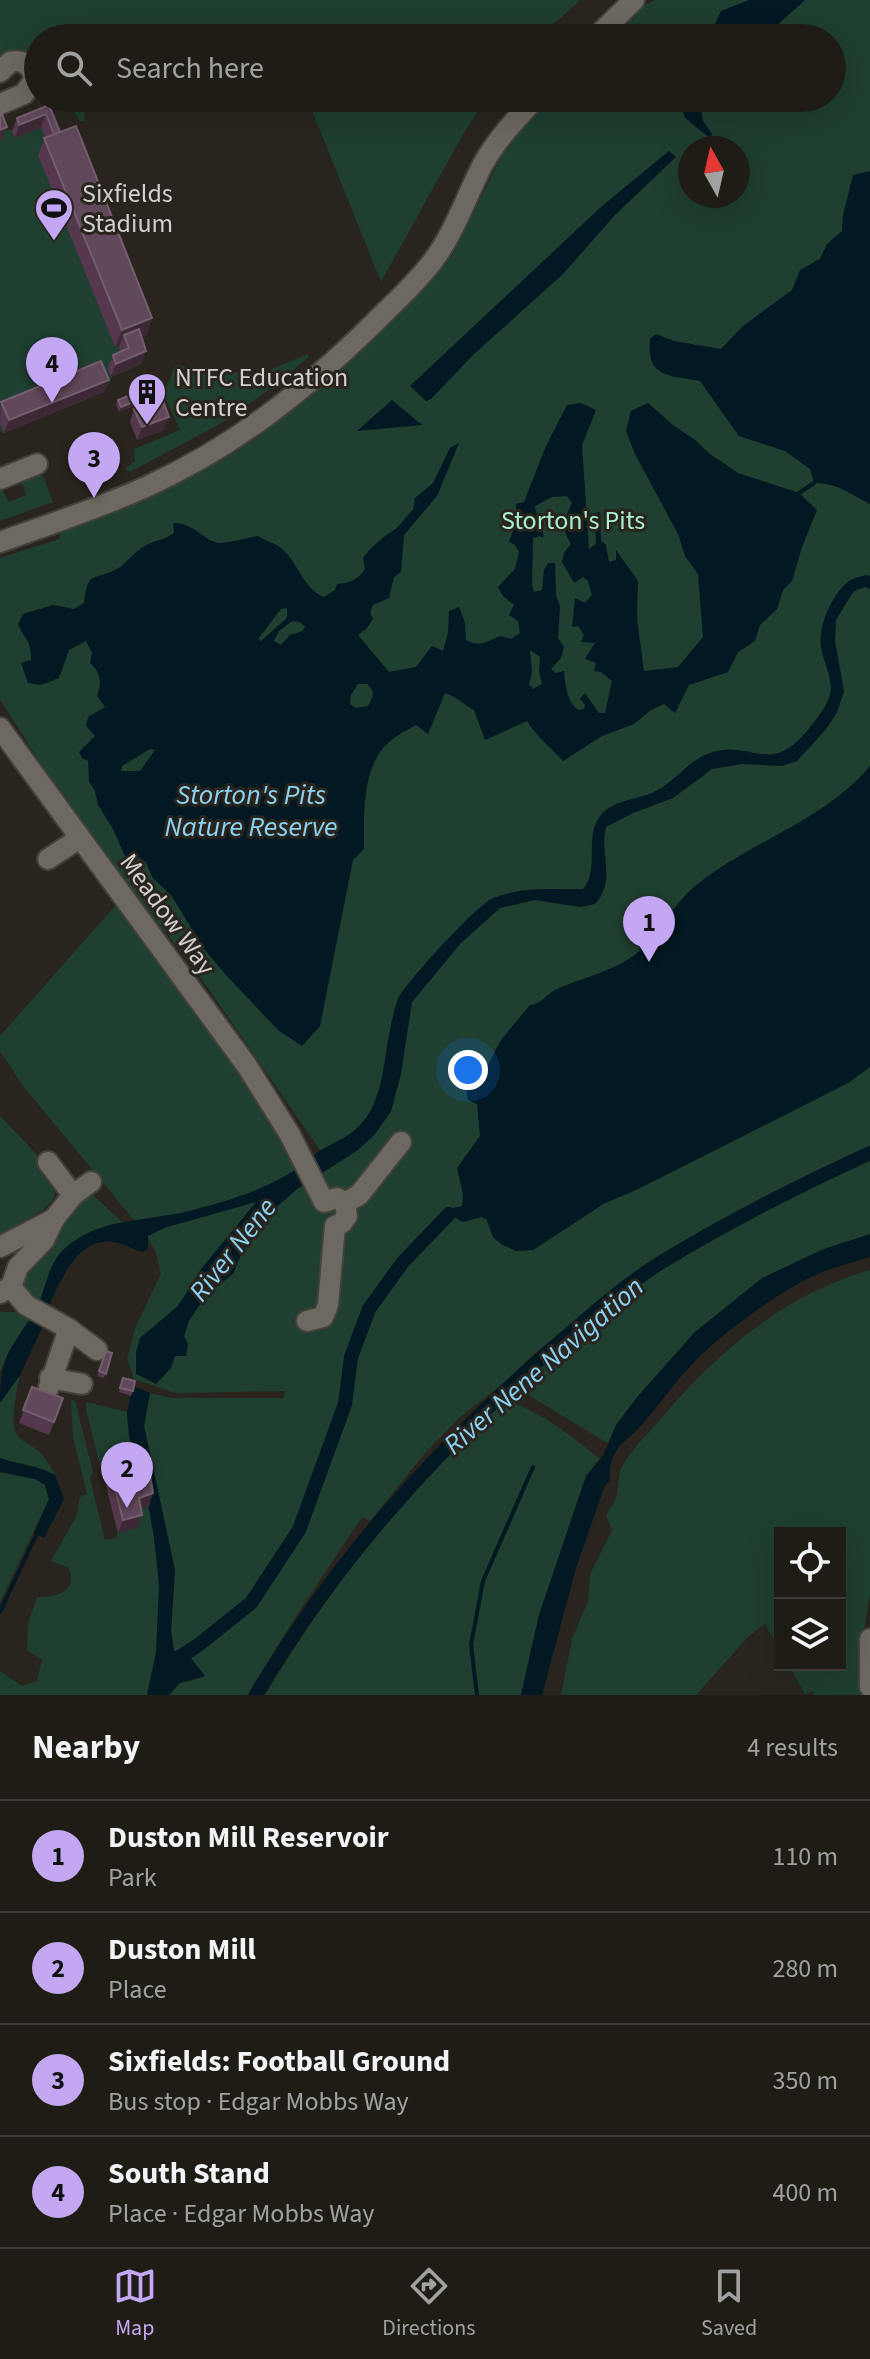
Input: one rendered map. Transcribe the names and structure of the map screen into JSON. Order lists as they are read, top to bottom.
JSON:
{
  "streets": {
    "street": ["Meadow Way"]
  },
  "water": ["Storton's Pits Nature Reserve", "River Nene", "River Nene Navigation"],
  "parks": ["Storton's Pits"],
  "places": {
    "sports": ["Sixfields Stadium"],
    "building": ["NTFC Education Centre"]
  },
  "north": "top",
  "page": {
    "search": "Search here",
    "pins": [
      "4",
      "3",
      "1",
      "2"
    ],
    "heading": ["Nearby", "4 results"],
    "list": [
      {
        "mark": "1",
        "name": "Duston Mill Reservoir",
        "note": "Park",
        "value": "110 m"
      },
      {
        "mark": "2",
        "name": "Duston Mill",
        "note": "Place",
        "value": "280 m"
      },
      {
        "mark": "3",
        "name": "Sixfields: Football Ground",
        "note": "Bus stop · Edgar Mobbs Way",
        "value": "350 m"
      },
      {
        "mark": "4",
        "name": "South Stand",
        "note": "Place · Edgar Mobbs Way",
        "value": "400 m"
      }
    ],
    "nav": ["Map", "Directions", "Saved"]
  }
}
